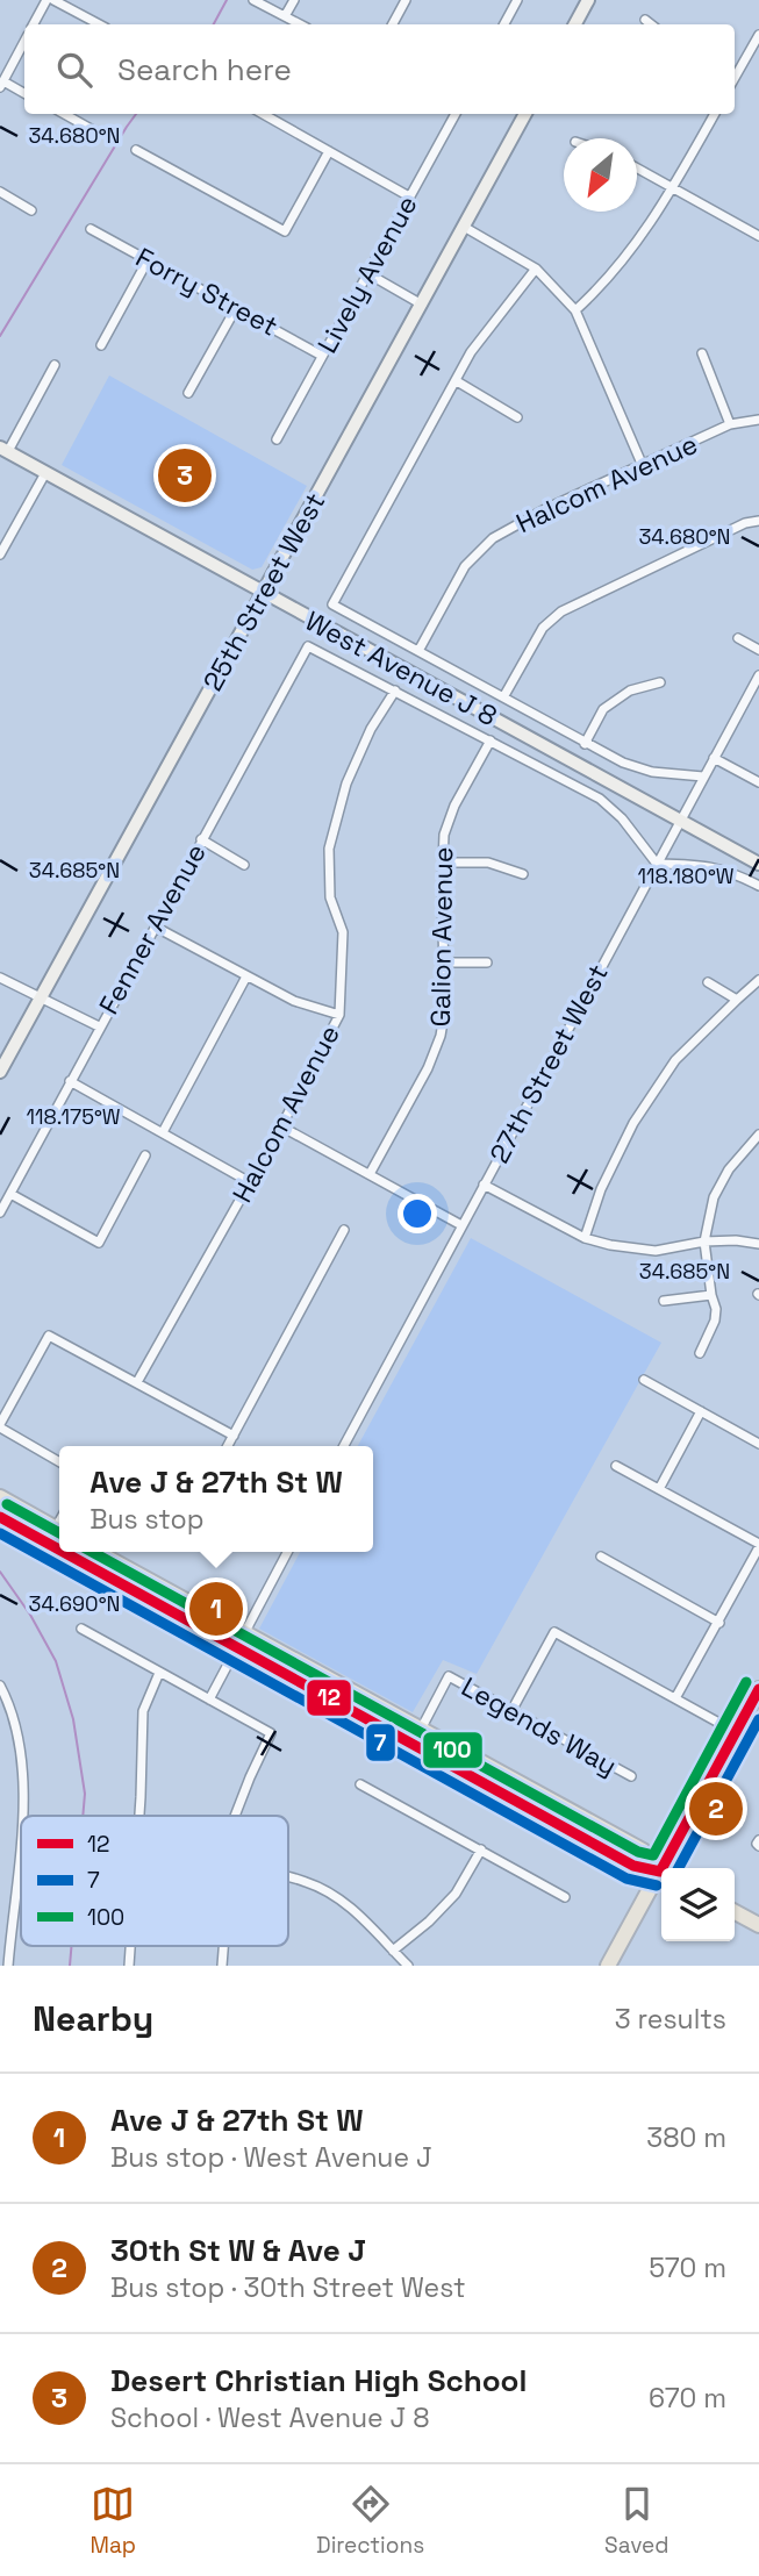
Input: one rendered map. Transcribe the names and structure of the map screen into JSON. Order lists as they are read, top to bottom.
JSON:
{
  "streets": {
    "street": [
      "Lively Avenue",
      "Forry Street",
      "Halcom Avenue",
      "25th Street West",
      "West Avenue J 8",
      "Fenner Avenue",
      "Galion Avenue",
      "27th Street West",
      "Legends Way"
    ]
  },
  "crossings": [
    ["Lively Avenue", "Forry Street"],
    ["Halcom Avenue", "Fenner Avenue"],
    ["25th Street West", "West Avenue J 8"],
    ["West Avenue J 8", "27th Street West"]
  ],
  "lines": ["transit line 100", "transit line 12", "transit line 7"],
  "legend": ["12", "7", "100"],
  "north": "bottom left",
  "page": {
    "search": "Search here",
    "pins": ["3", "1", "2"],
    "popup": ["Ave J & 27th St W", "Bus stop"],
    "heading": ["Nearby", "3 results"],
    "list": [
      {
        "mark": "1",
        "name": "Ave J & 27th St W",
        "note": "Bus stop · West Avenue J",
        "value": "380 m"
      },
      {
        "mark": "2",
        "name": "30th St W & Ave J",
        "note": "Bus stop · 30th Street West",
        "value": "570 m"
      },
      {
        "mark": "3",
        "name": "Desert Christian High School",
        "note": "School · West Avenue J 8",
        "value": "670 m"
      }
    ],
    "nav": ["Map", "Directions", "Saved"]
  },
  "coordinates": [
    "34.680°N",
    "34.685°N",
    "118.180°W",
    "118.175°W",
    "34.690°N"
  ]
}
